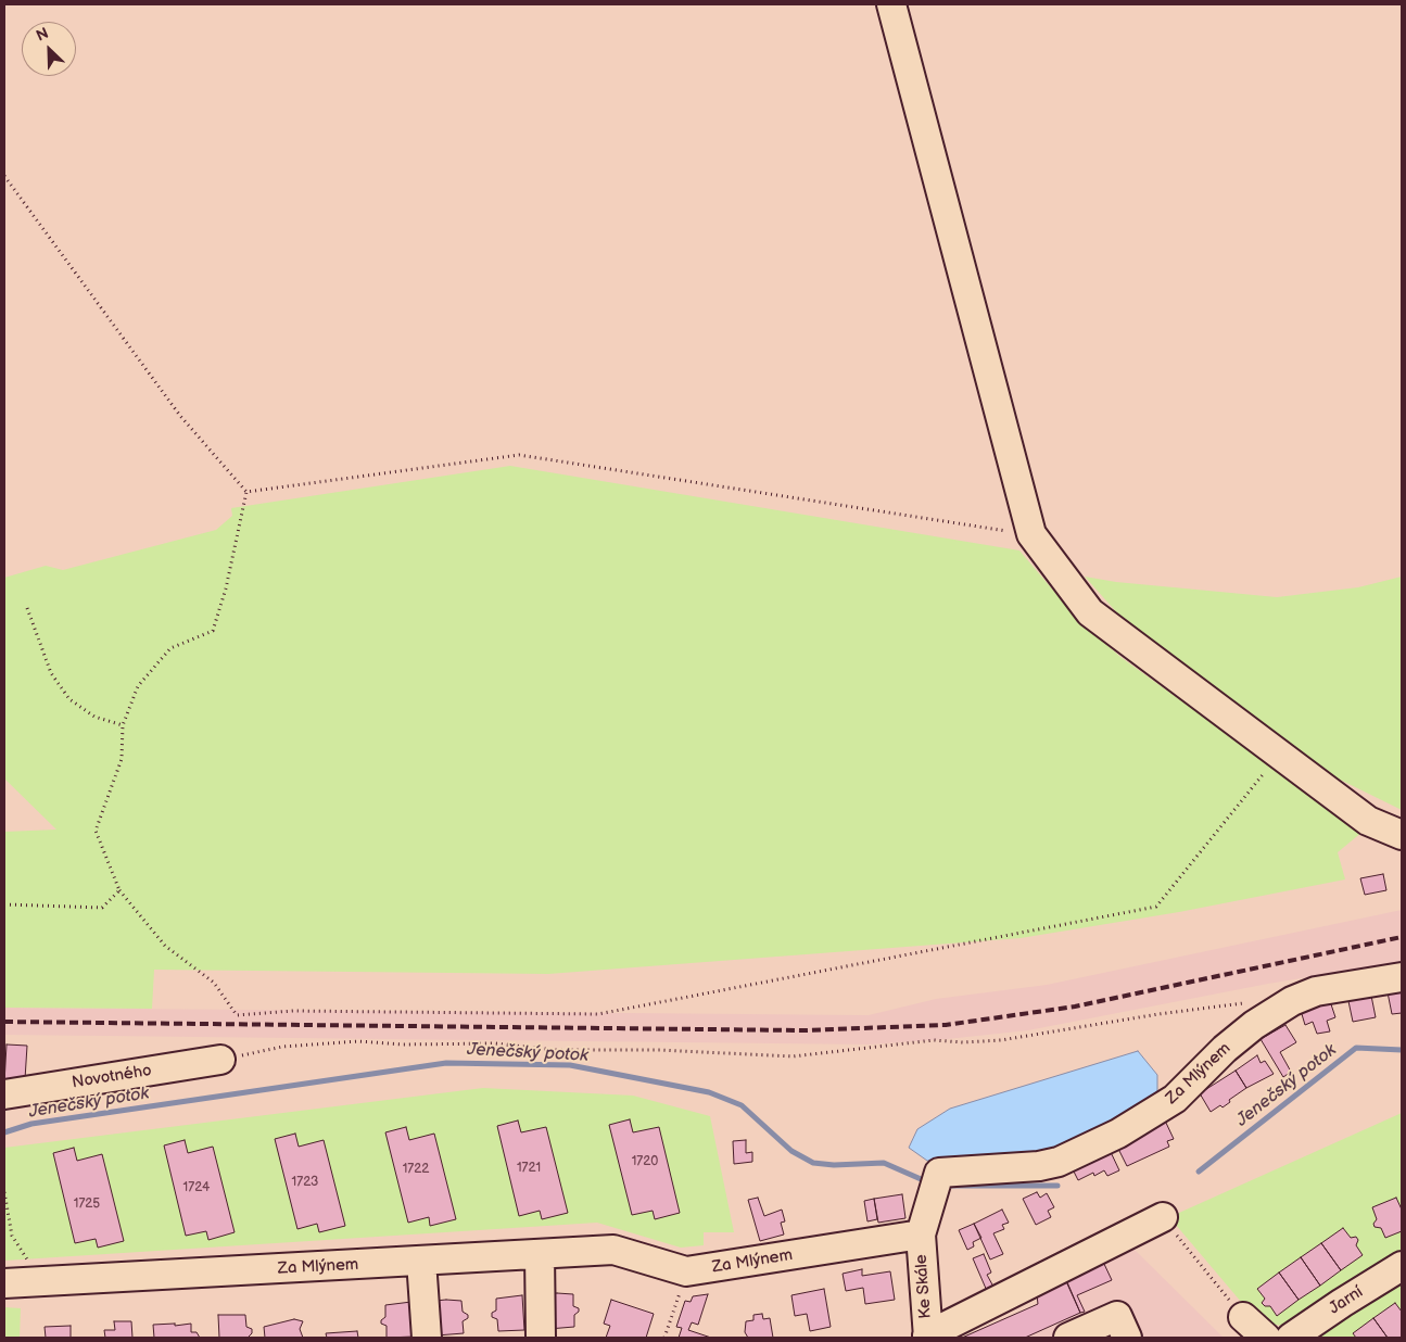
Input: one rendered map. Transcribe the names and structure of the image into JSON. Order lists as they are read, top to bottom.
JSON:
{
  "streets": {
    "street": [
      "Za Mlýnem",
      "Novotného",
      "Ke Skále",
      "Jarní"
    ]
  },
  "crossings": [
    ["Za Mlýnem", "Ke Skále"]
  ],
  "water": ["Jenečský potok"],
  "house_numbers": [
    "1720",
    "1721",
    "1722",
    "1723",
    "1724",
    "1725"
  ],
  "north": "top left"
}
